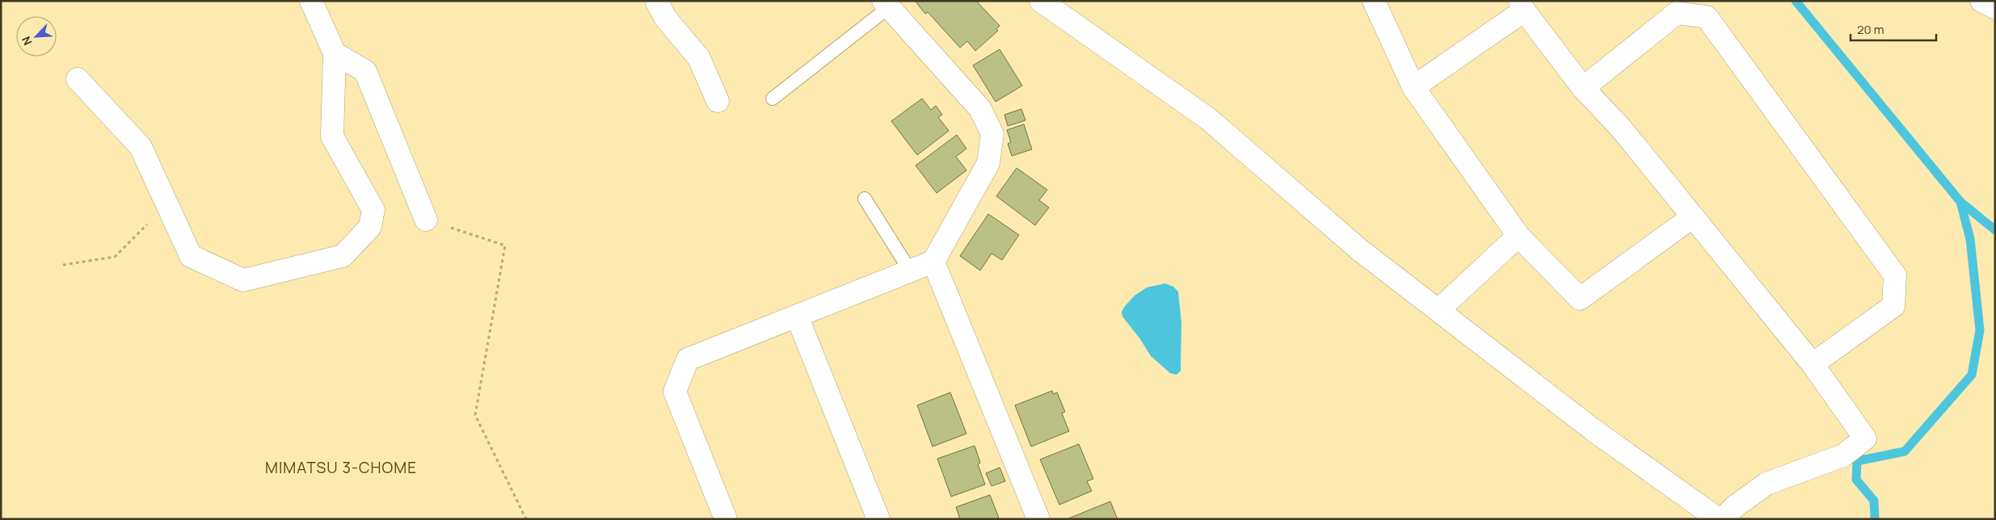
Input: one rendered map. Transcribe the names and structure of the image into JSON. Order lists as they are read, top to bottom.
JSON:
{
  "districts": ["MIMATSU 3-CHOME"],
  "scale_bar": "20 m",
  "north": "bottom left"
}
